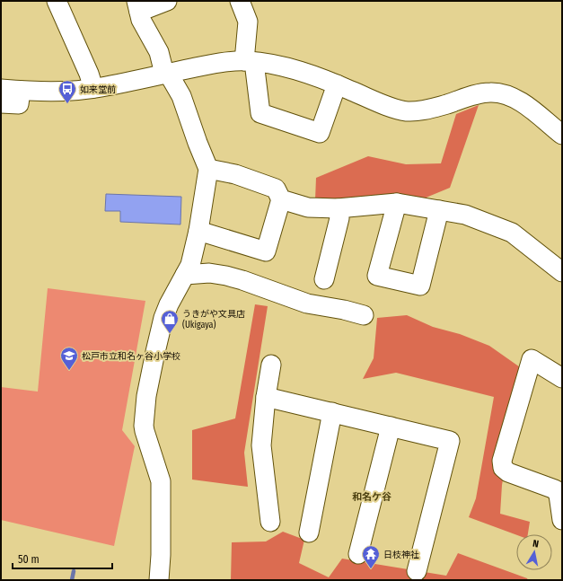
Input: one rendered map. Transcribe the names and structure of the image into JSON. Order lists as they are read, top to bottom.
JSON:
{
  "districts": ["和名ケ谷"],
  "places": {
    "bus stop": ["如来堂前"],
    "shop": ["うきがや文具店 (Ukigaya)"],
    "school or university": ["松戸市立和名ヶ谷小学校"],
    "temple": ["日枝神社"]
  },
  "scale_bar": "50 m",
  "north": "top"
}
